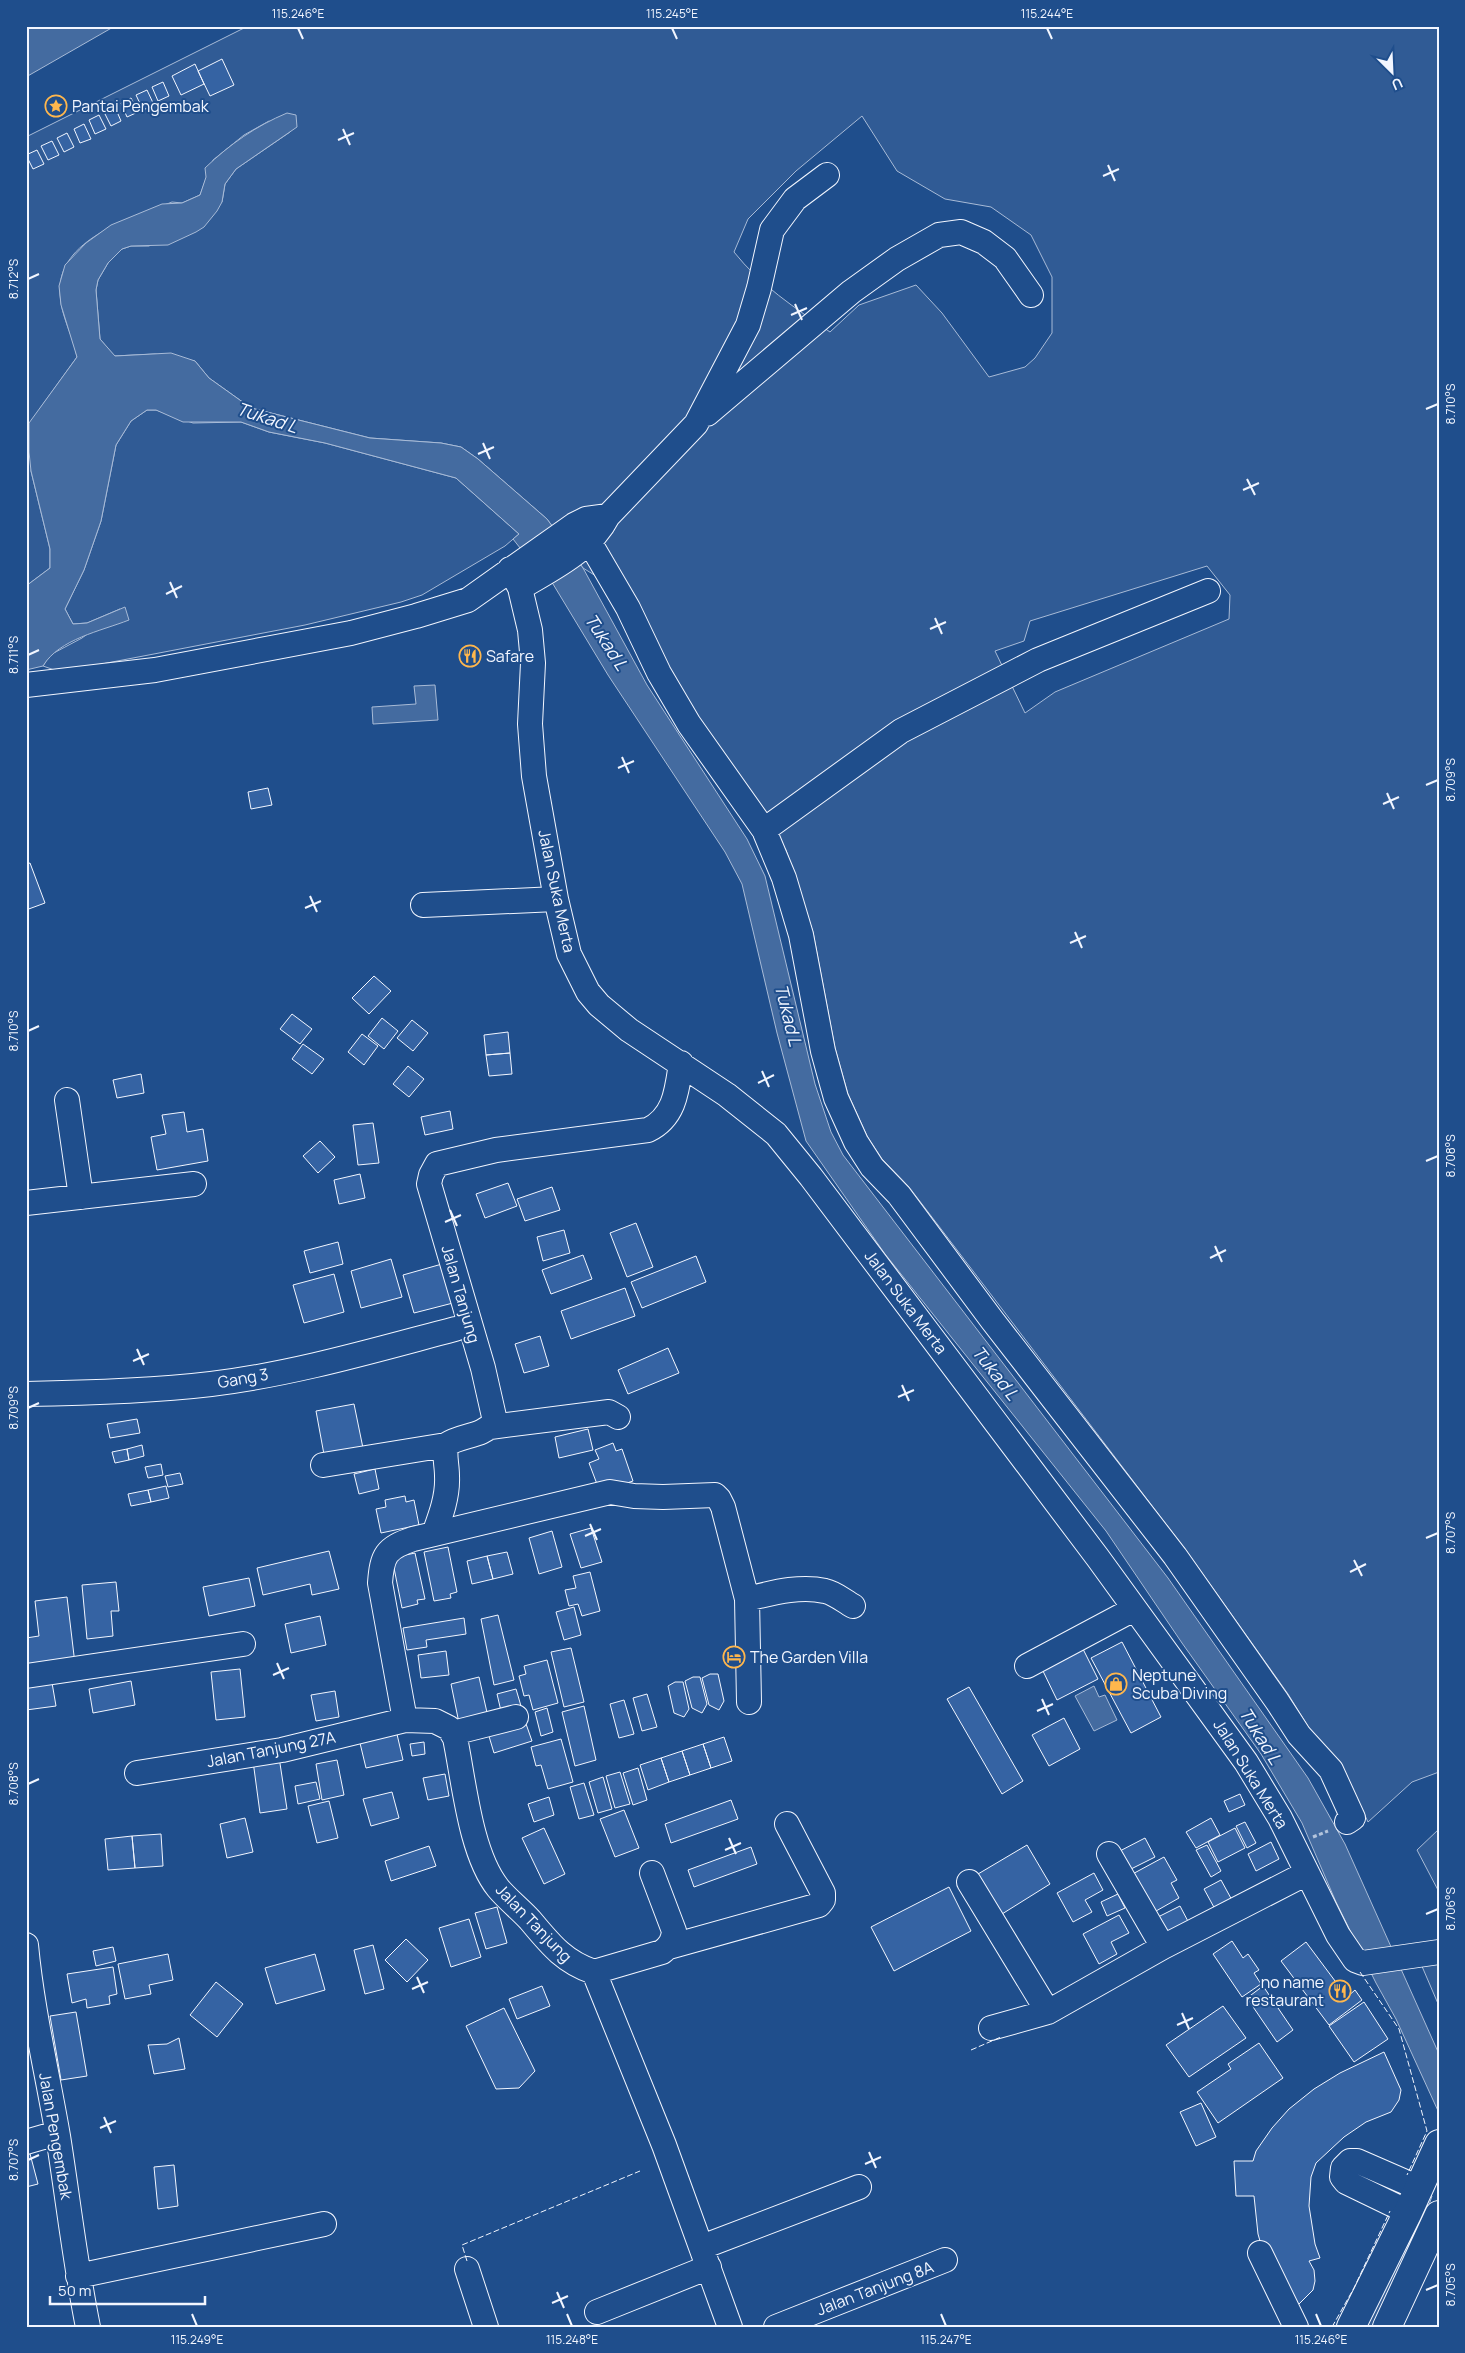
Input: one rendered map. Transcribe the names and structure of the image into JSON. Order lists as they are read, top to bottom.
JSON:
{
  "streets": {
    "street": [
      "Jalan Suka Merta",
      "Jalan Tanjung",
      "Gang 3",
      "Jalan Tanjung 27A",
      "Jalan Pengembak",
      "Jalan Tanjung 8A"
    ]
  },
  "crossings": [
    ["Jalan Suka Merta", "Jalan Tanjung"]
  ],
  "water": ["Tukad L"],
  "places": {
    "place": ["Pantai Pengembak"],
    "restaurant": ["Safare", "no name restaurant"],
    "hotel": ["The Garden Villa"],
    "shop": ["Neptune Scuba Diving"]
  },
  "scale_bar": "50 m",
  "north": "bottom right",
  "coordinates": [
    "115.246°E",
    "115.245°E",
    "115.244°E",
    "8.712°S",
    "8.710°S",
    "8.711°S",
    "8.709°S",
    "8.708°S",
    "8.707°S",
    "8.706°S",
    "8.705°S",
    "115.249°E",
    "115.248°E",
    "115.247°E"
  ]
}
